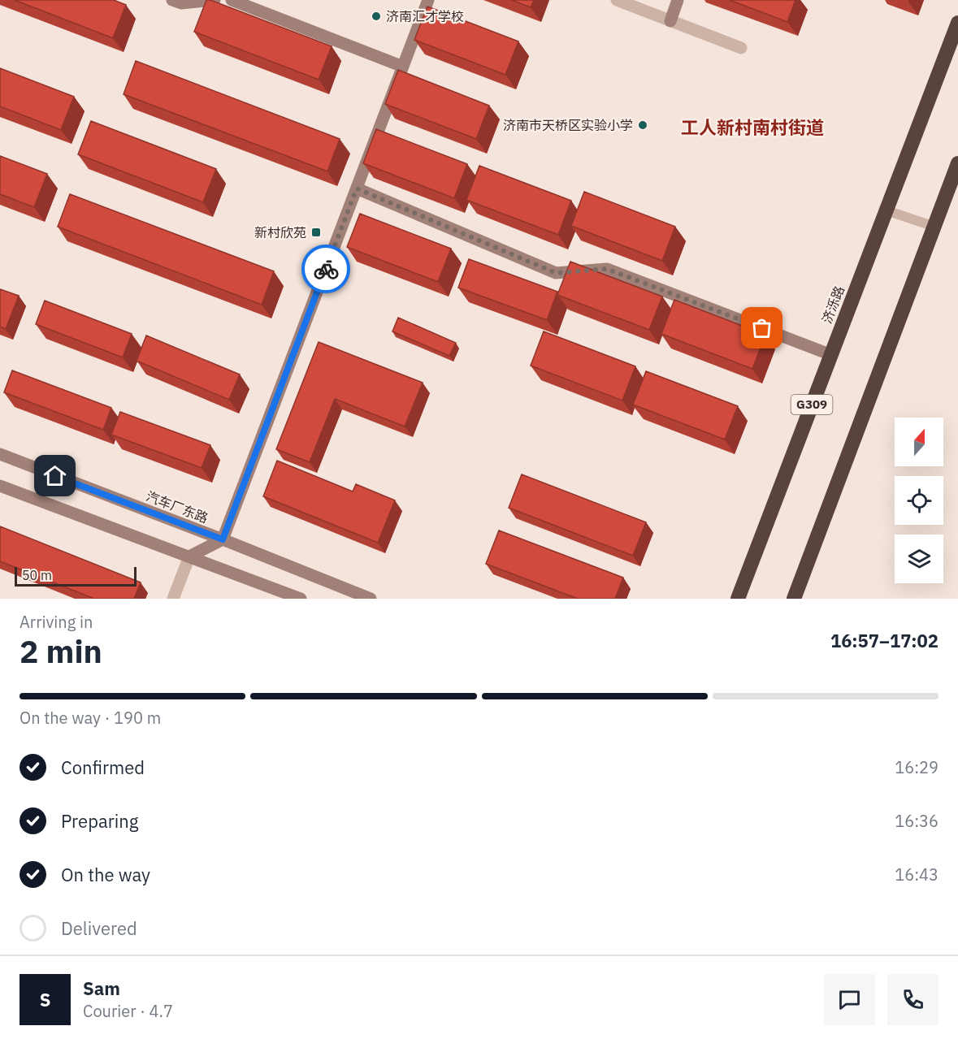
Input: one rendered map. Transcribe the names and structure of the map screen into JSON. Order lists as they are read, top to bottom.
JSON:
{
  "streets": {
    "highway": ["济泺路", "G309"],
    "street": ["汽车厂东路"]
  },
  "districts": ["工人新村南村街道"],
  "places": {
    "other": ["济南汇才学校", "济南市天桥区实验小学"],
    "transit": ["新村欣苑"]
  },
  "scale_bar": "50 m",
  "north": "top",
  "page": {
    "scale": "50 m",
    "heading": ["2 min", "Arriving in", "16:57–17:02"],
    "panel": ["Sam", "Courier · 4.7"],
    "bar": "On the way · 190 m",
    "list": [
      ["Confirmed", "16:29"],
      ["Preparing", "16:36"],
      ["On the way", "16:43"],
      "Delivered"
    ],
    "round": "S"
  }
}
